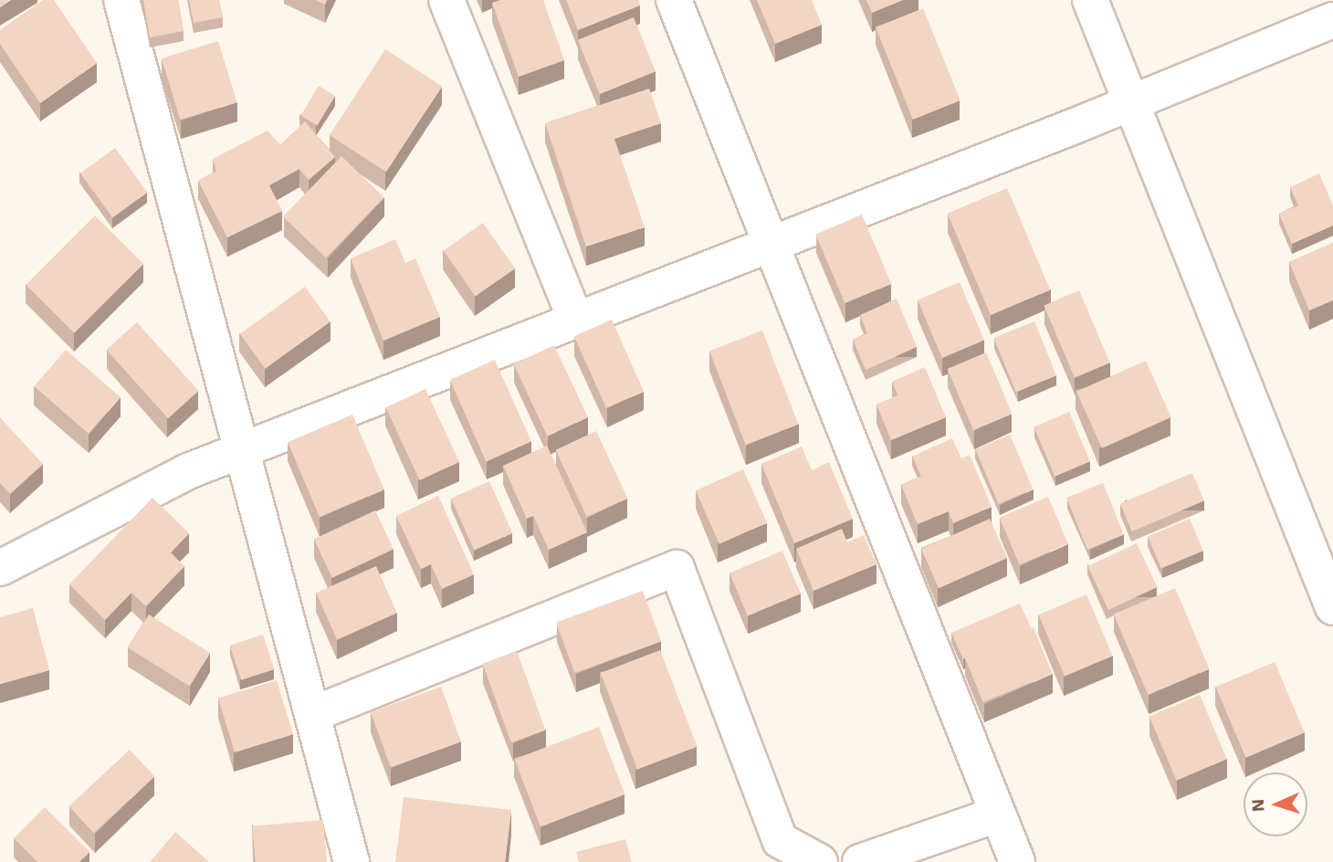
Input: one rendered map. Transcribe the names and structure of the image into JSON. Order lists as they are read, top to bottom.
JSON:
{
  "north": "left"
}
